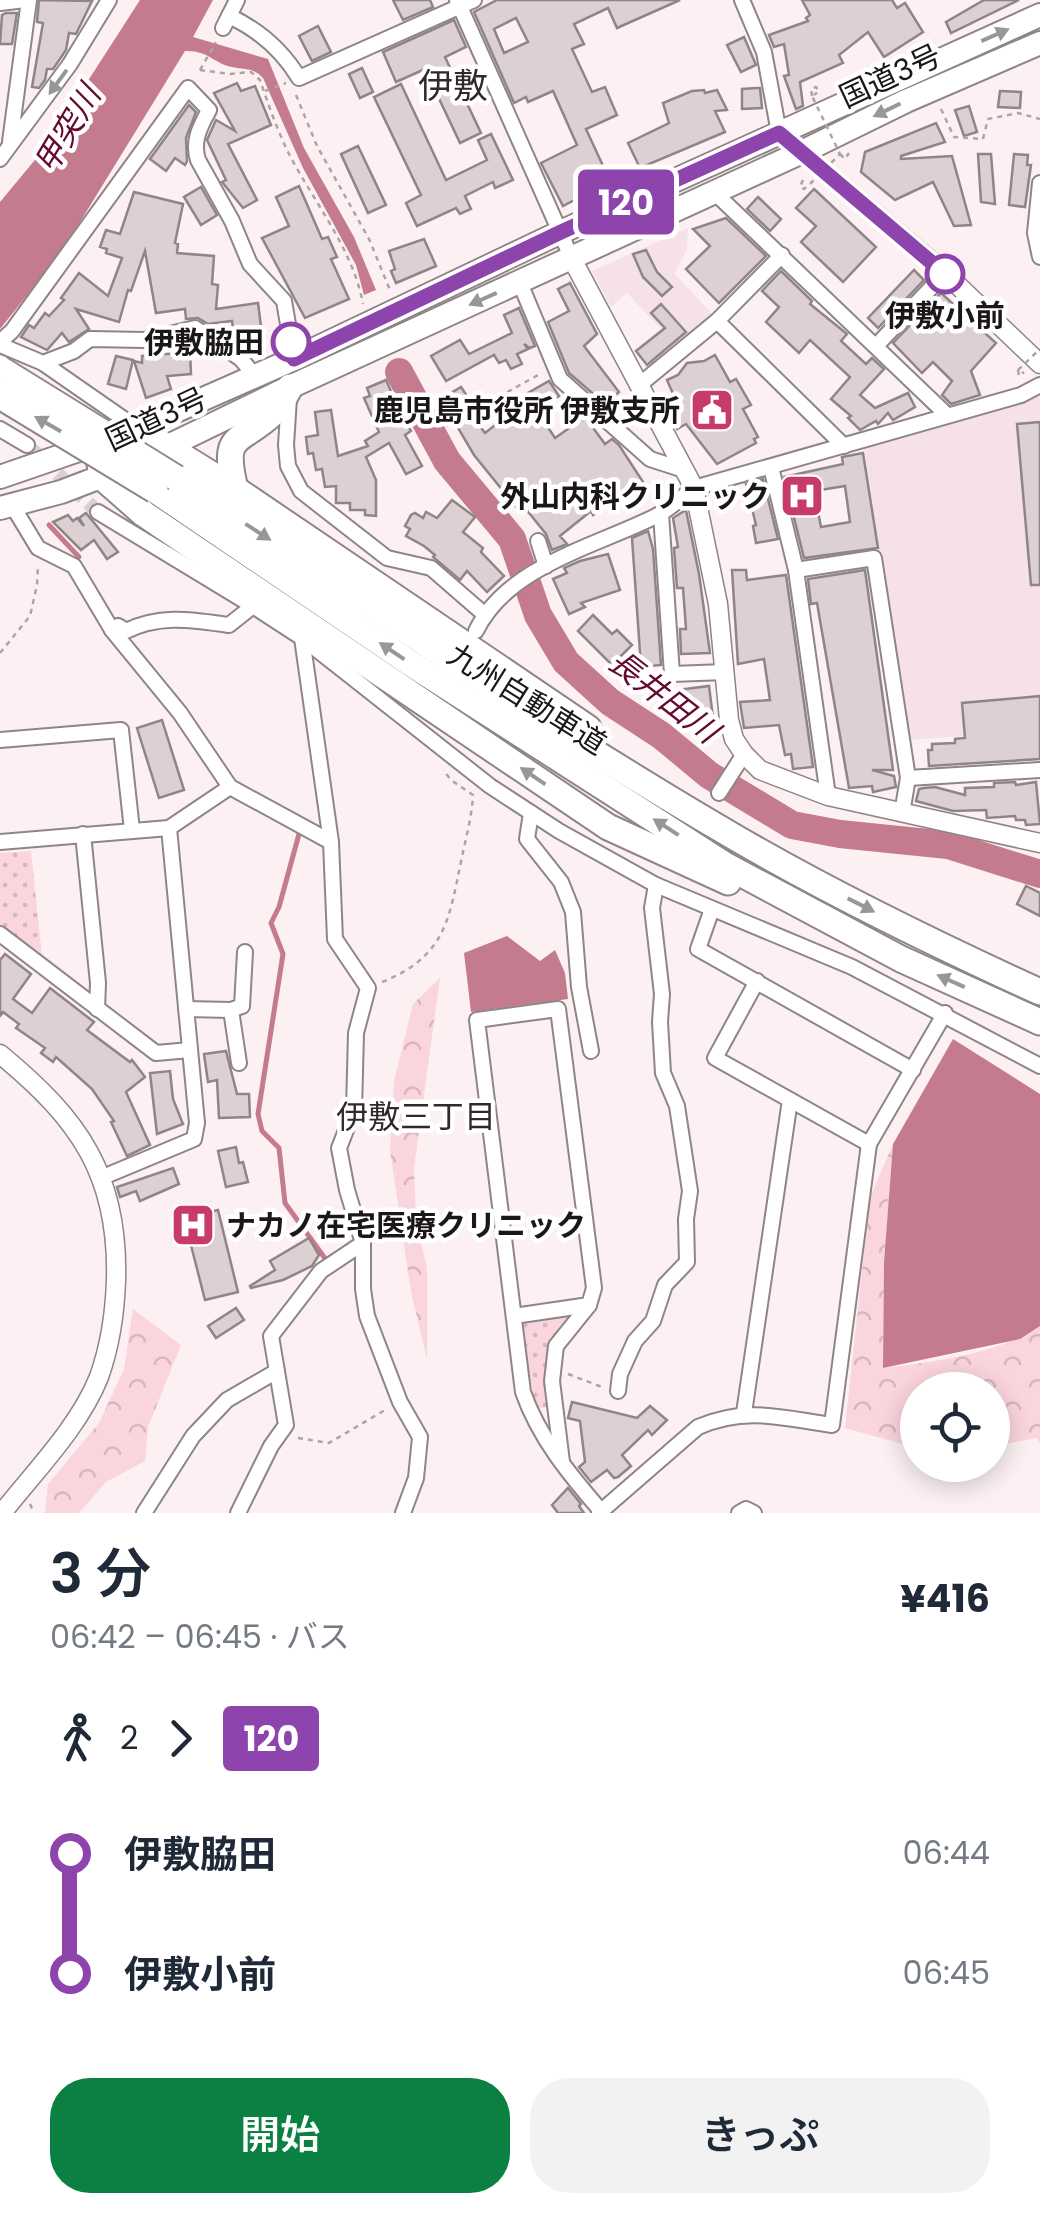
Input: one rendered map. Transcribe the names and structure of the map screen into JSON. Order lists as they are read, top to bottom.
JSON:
{
  "streets": {
    "highway": ["国道3号", "九州自動車道"]
  },
  "districts": ["伊敷", "伊敷三丁目"],
  "water": ["甲突川", "長井田川"],
  "places": {
    "other": ["伊敷小前", "伊敷脇田"],
    "public building": ["鹿児島市役所 伊敷支所"],
    "hospital": ["外山内科クリニック", "ナカノ在宅医療クリニック"]
  },
  "lines": ["bus line 120"],
  "page": {
    "on_map": "120",
    "heading": ["3 分", "06:42 – 06:45 · バス", "¥416"],
    "legs": ["2", "120"],
    "list": [
      {
        "name": "伊敷脇田",
        "value": "06:44"
      },
      {
        "name": "伊敷小前",
        "value": "06:45"
      }
    ],
    "buttons": ["開始", "きっぷ"]
  }
}
